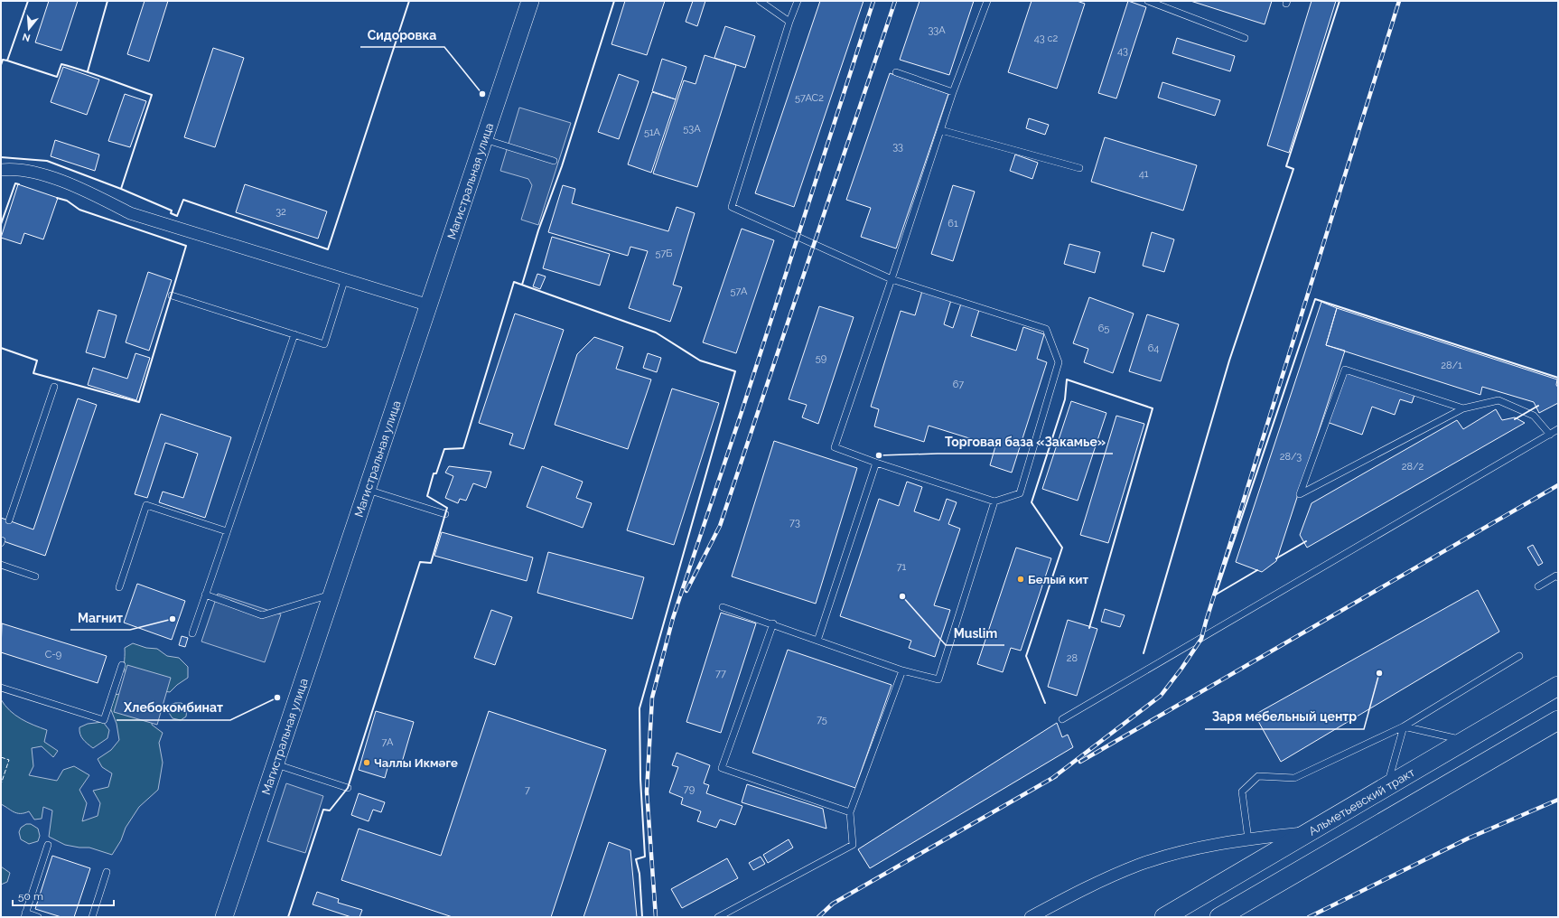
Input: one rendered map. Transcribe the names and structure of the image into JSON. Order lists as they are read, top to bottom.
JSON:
{
  "streets": {
    "main road": ["Магистральная улица", "Альметьевский тракт"]
  },
  "places": [
    "Сидоровка",
    "Торговая база «Закамье»",
    "Белый кит",
    "Muslim",
    "Магнит",
    "Заря мебельный центр",
    "Хлебокомбинат",
    "Чаллы Икмәге"
  ],
  "house_numbers": [
    "33А",
    "43 с2",
    "43",
    "57АС2",
    "53А",
    "51А",
    "33",
    "41",
    "32",
    "61",
    "57Б",
    "57А",
    "65",
    "64",
    "59",
    "28/1",
    "67",
    "28/3",
    "28/2",
    "73",
    "71",
    "С-9",
    "28",
    "77",
    "75",
    "7А",
    "79",
    "7"
  ],
  "scale_bar": "50 m",
  "north": "bottom"
}
